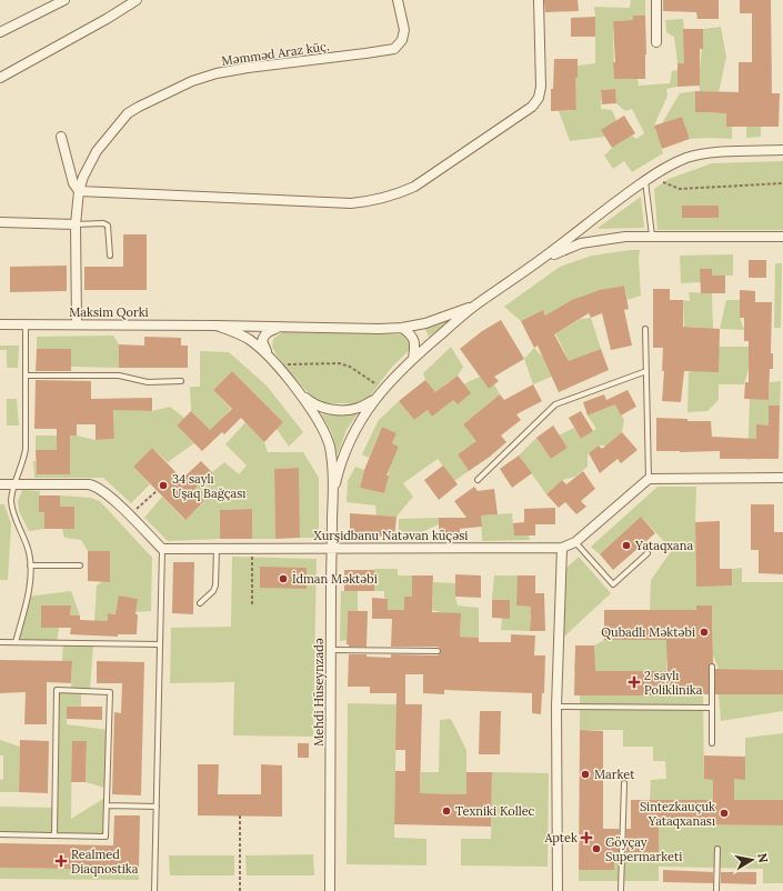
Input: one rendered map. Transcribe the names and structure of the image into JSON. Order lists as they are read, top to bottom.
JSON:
{
  "streets": {
    "street": [
      "Məmməd Araz küç.",
      "Maksim Qorki",
      "Xurşidbanu Natəvan küçəsi",
      "Mehdi Hüseynzadə"
    ]
  },
  "crossings": [
    ["Məmməd Araz küç.", "Maksim Qorki"],
    ["Xurşidbanu Natəvan küçəsi", "Mehdi Hüseynzadə"]
  ],
  "places": {
    "other": [
      "34 saylı Uşaq Bağçası",
      "Yataqxana",
      "İdman Məktəbi",
      "Qubadlı Məktəbi",
      "Market",
      "Texniki Kollec",
      "Sintezkauçuk Yataqxanası",
      "Göyçay Supermarketi"
    ],
    "health": ["2 saylı Poliklinika", "Aptek", "Realmed Diaqnostika"]
  },
  "north": "right"
}
